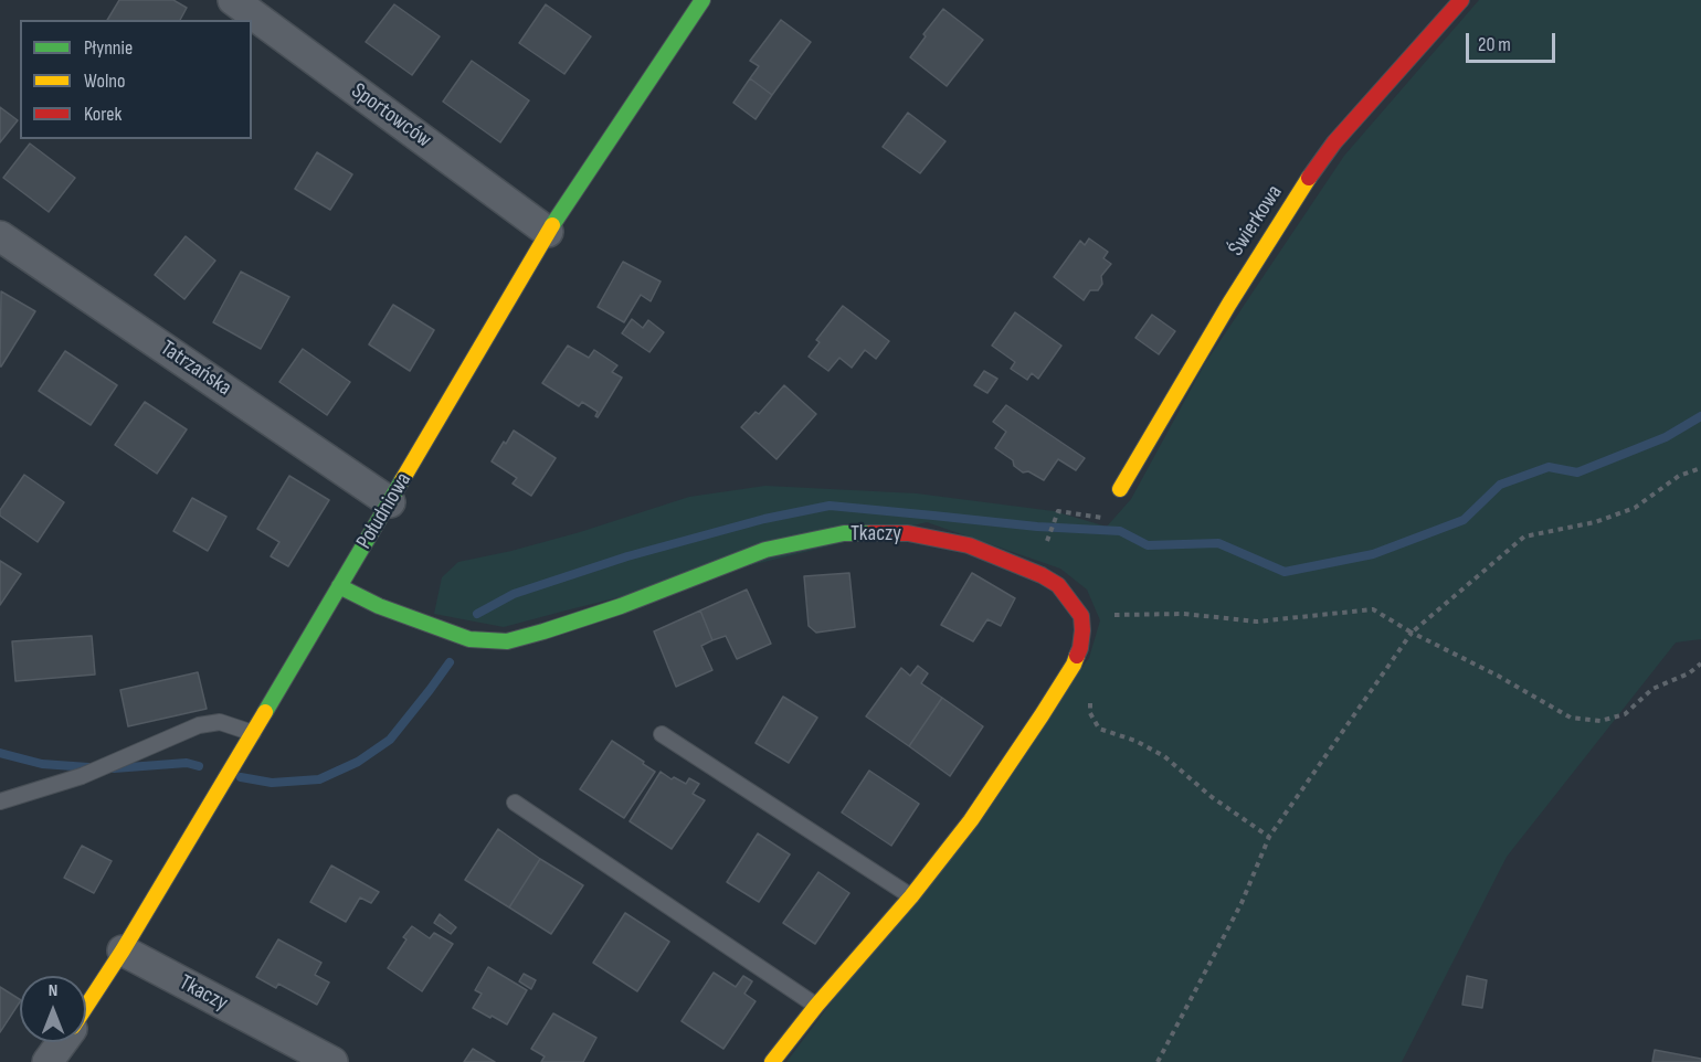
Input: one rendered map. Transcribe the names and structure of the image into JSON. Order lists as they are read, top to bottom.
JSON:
{
  "streets": {
    "street": [
      "Sportowców",
      "Świerkowa",
      "Tatrzańska",
      "Południowa",
      "Tkaczy"
    ]
  },
  "crossings": [
    ["Sportowców", "Południowa"],
    ["Tatrzańska", "Południowa"],
    ["Południowa", "Tkaczy"]
  ],
  "legend": ["Płynnie", "Wolno", "Korek"],
  "scale_bar": "20 m",
  "north": "top"
}
